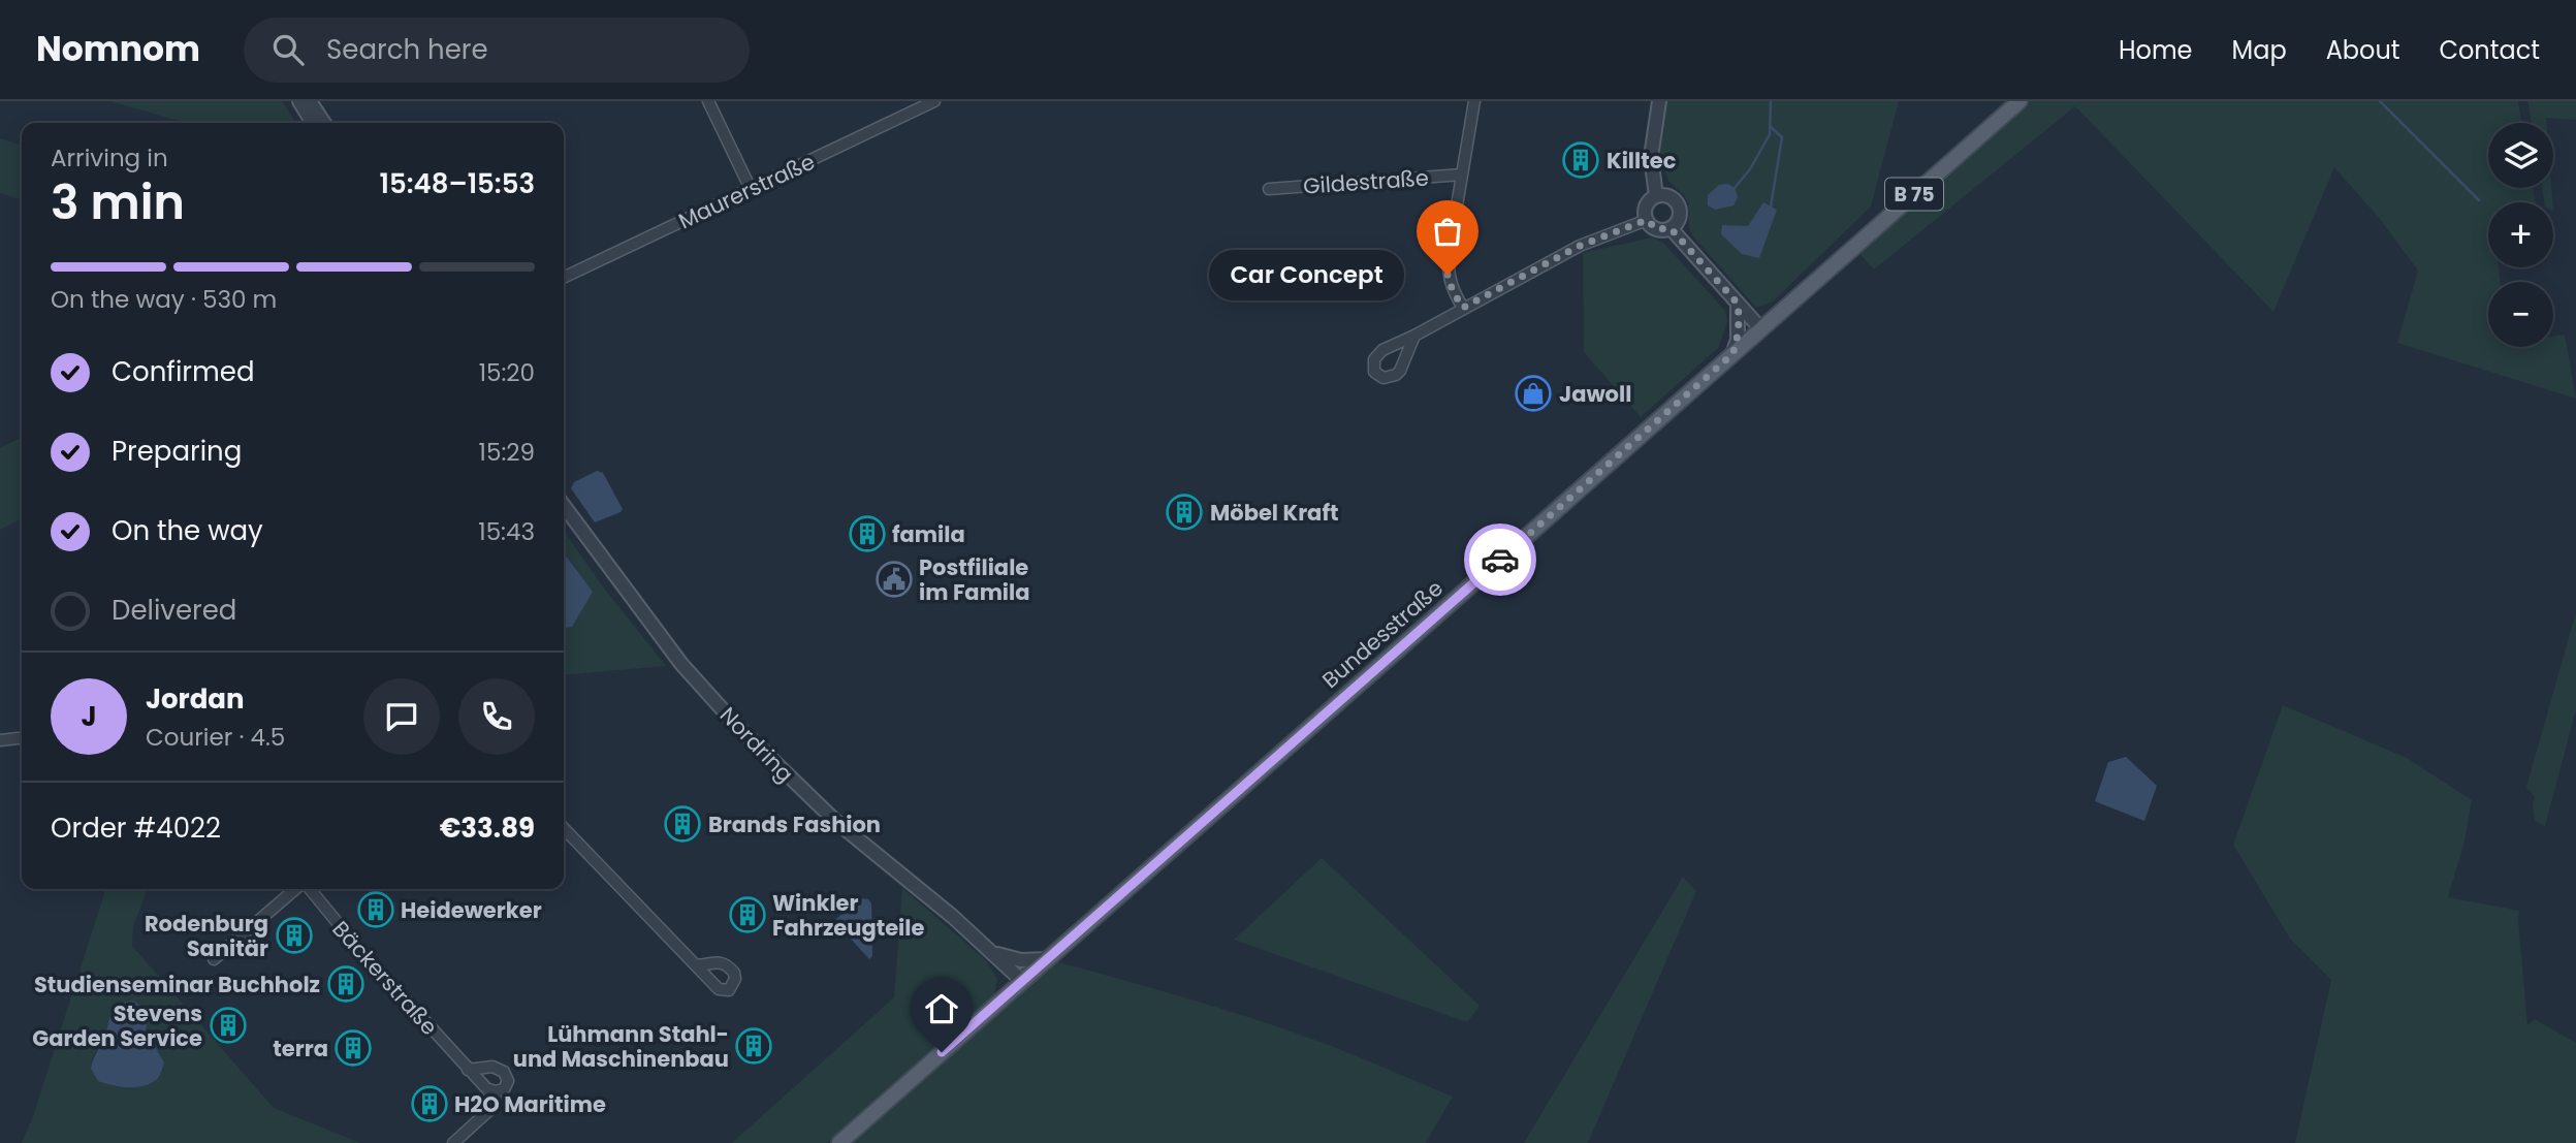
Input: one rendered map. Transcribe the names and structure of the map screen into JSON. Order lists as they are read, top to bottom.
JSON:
{
  "streets": {
    "main road": ["B 75", "Bundesstraße"],
    "street": [
      "Gildestraße",
      "Maurerstraße",
      "Nordring",
      "Bäckerstraße"
    ]
  },
  "crossings": [
    ["Bundesstraße", "Nordring"]
  ],
  "places": {
    "building": [
      "Killtec",
      "Möbel Kraft",
      "famila",
      "Brands Fashion",
      "Heidewerker",
      "Winkler Fahrzeugteile",
      "Rodenburg Sanitär",
      "Studienseminar Buchholz",
      "Stevens Garden Service",
      "Lühmann Stahl- und Maschinenbau",
      "terra",
      "H2O Maritime"
    ],
    "other": ["Car Concept"],
    "shop": ["Jawoll"],
    "public building": ["Postfiliale im Famila"]
  },
  "page": {
    "header": "Nomnom",
    "search": "Search here",
    "nav": [
      "Home",
      "Map",
      "About",
      "Contact"
    ],
    "map_buttons": ["+", "−"],
    "heading": ["3 min", "Arriving in", "15:48–15:53"],
    "panel": [
      "Jordan",
      "Courier · 4.5",
      "Order #4022",
      "€33.89"
    ],
    "bar": "On the way · 530 m",
    "bubble": "Car Concept",
    "list": [
      ["Confirmed", "15:20"],
      ["Preparing", "15:29"],
      ["On the way", "15:43"],
      "Delivered"
    ],
    "round": "J"
  }
}
